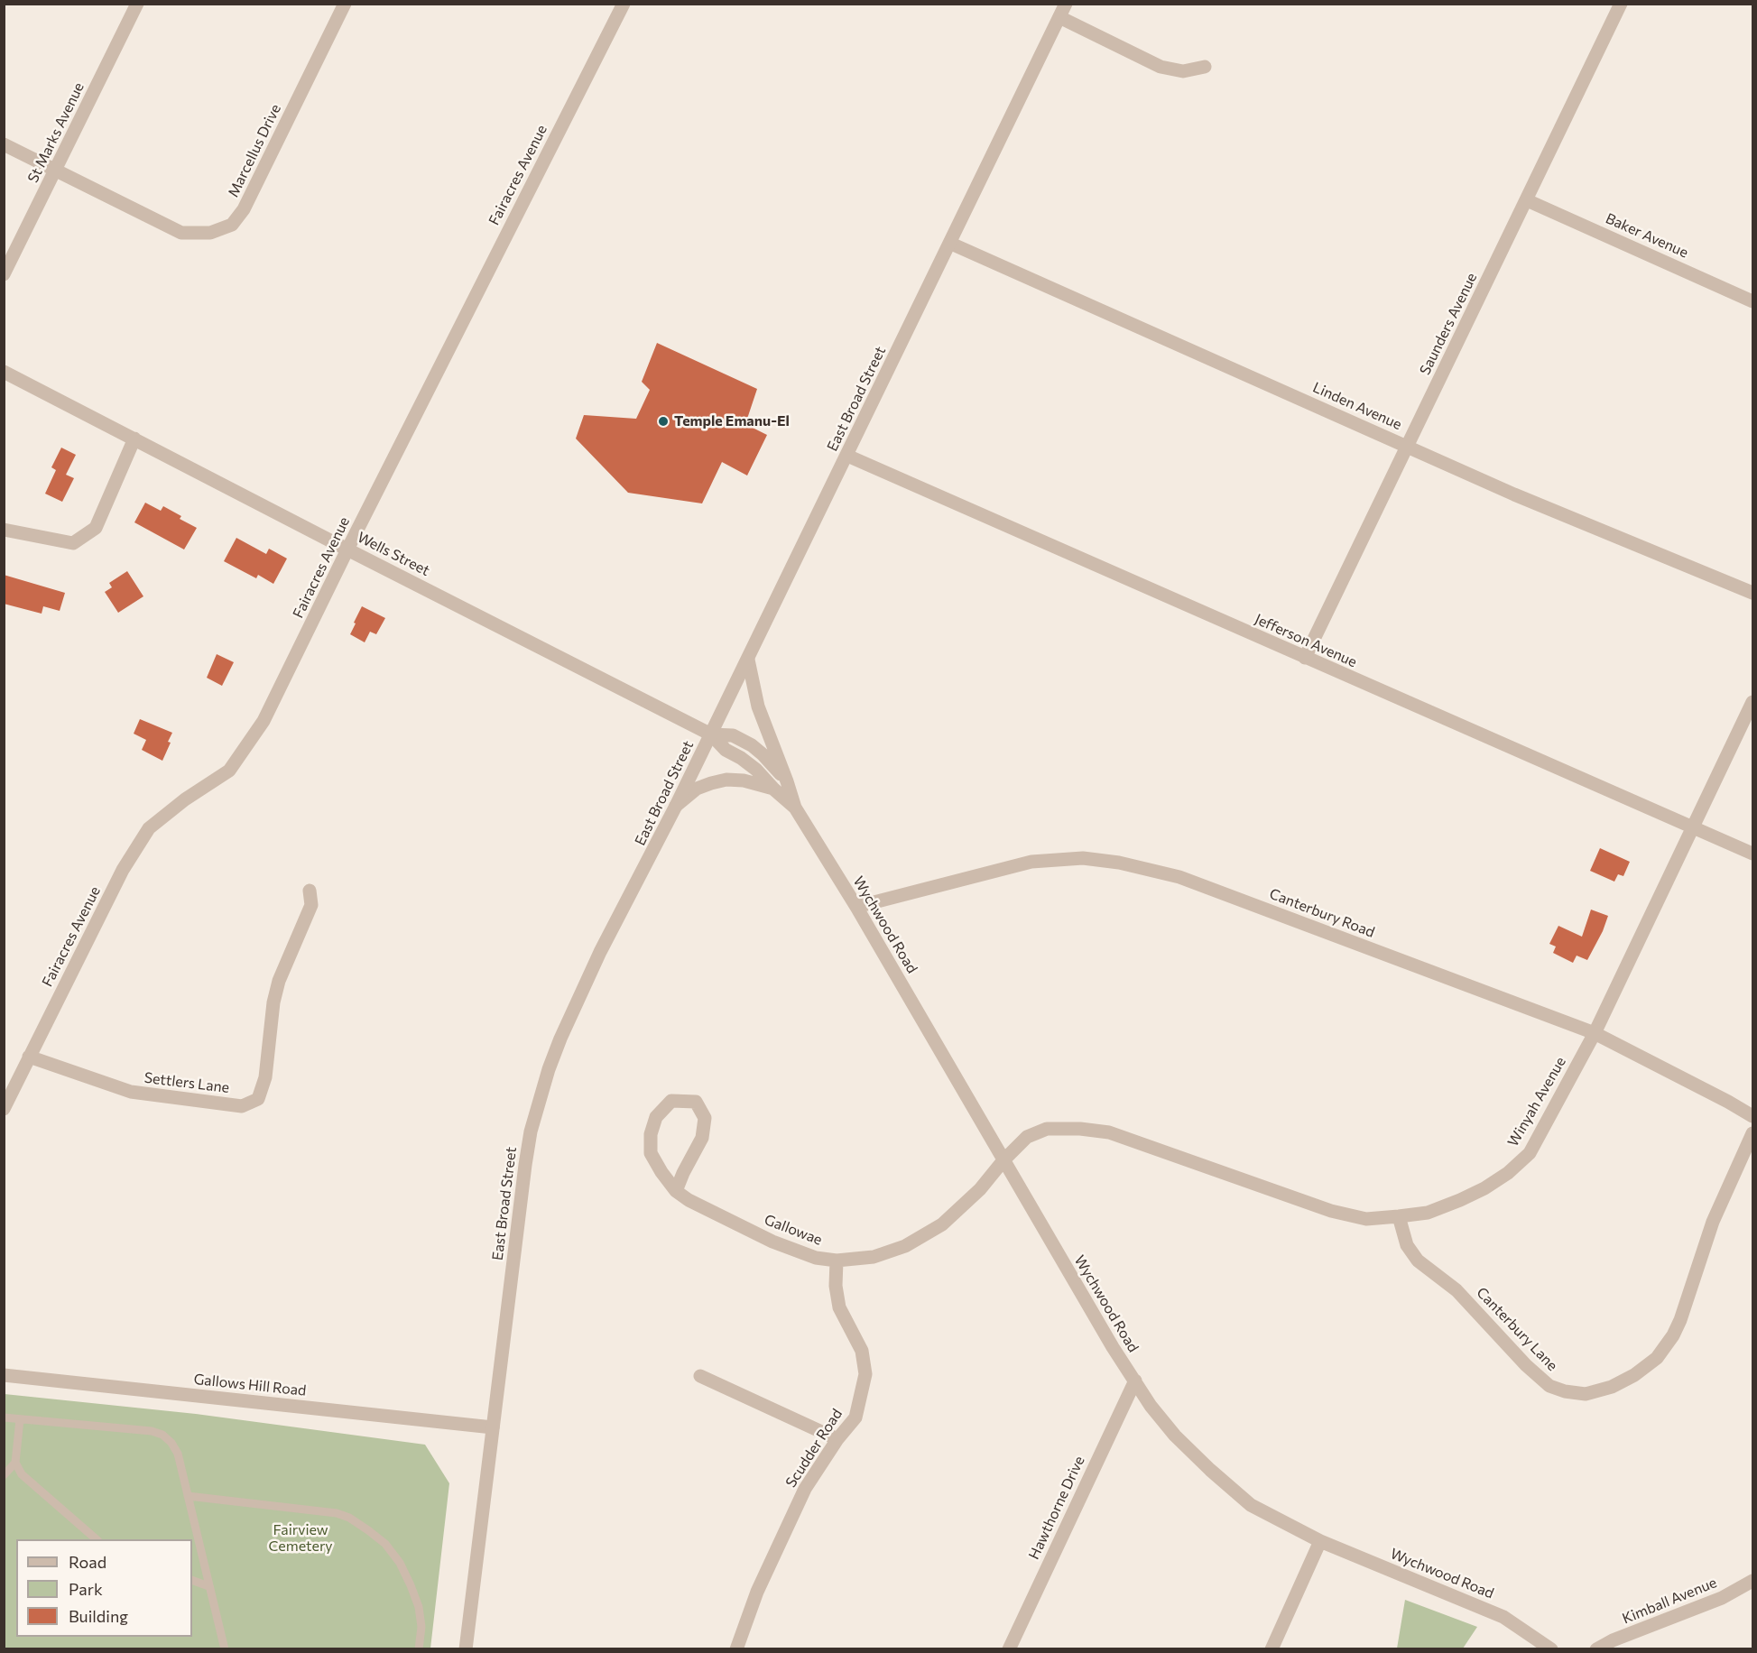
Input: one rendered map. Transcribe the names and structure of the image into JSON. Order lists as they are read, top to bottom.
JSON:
{
  "streets": {
    "street": [
      "St Marks Avenue",
      "Marcellus Drive",
      "Fairacres Avenue",
      "Baker Avenue",
      "Saunders Avenue",
      "East Broad Street",
      "Linden Avenue",
      "Wells Street",
      "Jefferson Avenue",
      "Canterbury Road",
      "Wychwood Road",
      "Settlers Lane",
      "Winyah Avenue",
      "Gallowae",
      "Canterbury Lane",
      "Gallows Hill Road",
      "Scudder Road",
      "Hawthorne Drive",
      "Kimball Avenue"
    ]
  },
  "crossings": [
    ["St Marks Avenue", "Marcellus Drive"],
    ["Fairacres Avenue", "Wells Street"],
    ["Fairacres Avenue", "Settlers Lane"],
    ["Baker Avenue", "Saunders Avenue"],
    ["Saunders Avenue", "Linden Avenue"],
    ["Saunders Avenue", "Jefferson Avenue"],
    ["East Broad Street", "Linden Avenue"],
    ["East Broad Street", "Wells Street"],
    ["East Broad Street", "Jefferson Avenue"],
    ["East Broad Street", "Wychwood Road"],
    ["East Broad Street", "Gallows Hill Road"],
    ["Wells Street", "Wychwood Road"],
    ["Jefferson Avenue", "Winyah Avenue"],
    ["Canterbury Road", "Wychwood Road"],
    ["Canterbury Road", "Winyah Avenue"],
    ["Wychwood Road", "Winyah Avenue"],
    ["Wychwood Road", "Gallowae"],
    ["Wychwood Road", "Hawthorne Drive"],
    ["Winyah Avenue", "Gallowae"],
    ["Winyah Avenue", "Canterbury Lane"],
    ["Gallowae", "Scudder Road"]
  ],
  "parks": ["Fairview Cemetery"],
  "places": ["Temple Emanu-El"],
  "legend": ["Road", "Park", "Building"]
}
